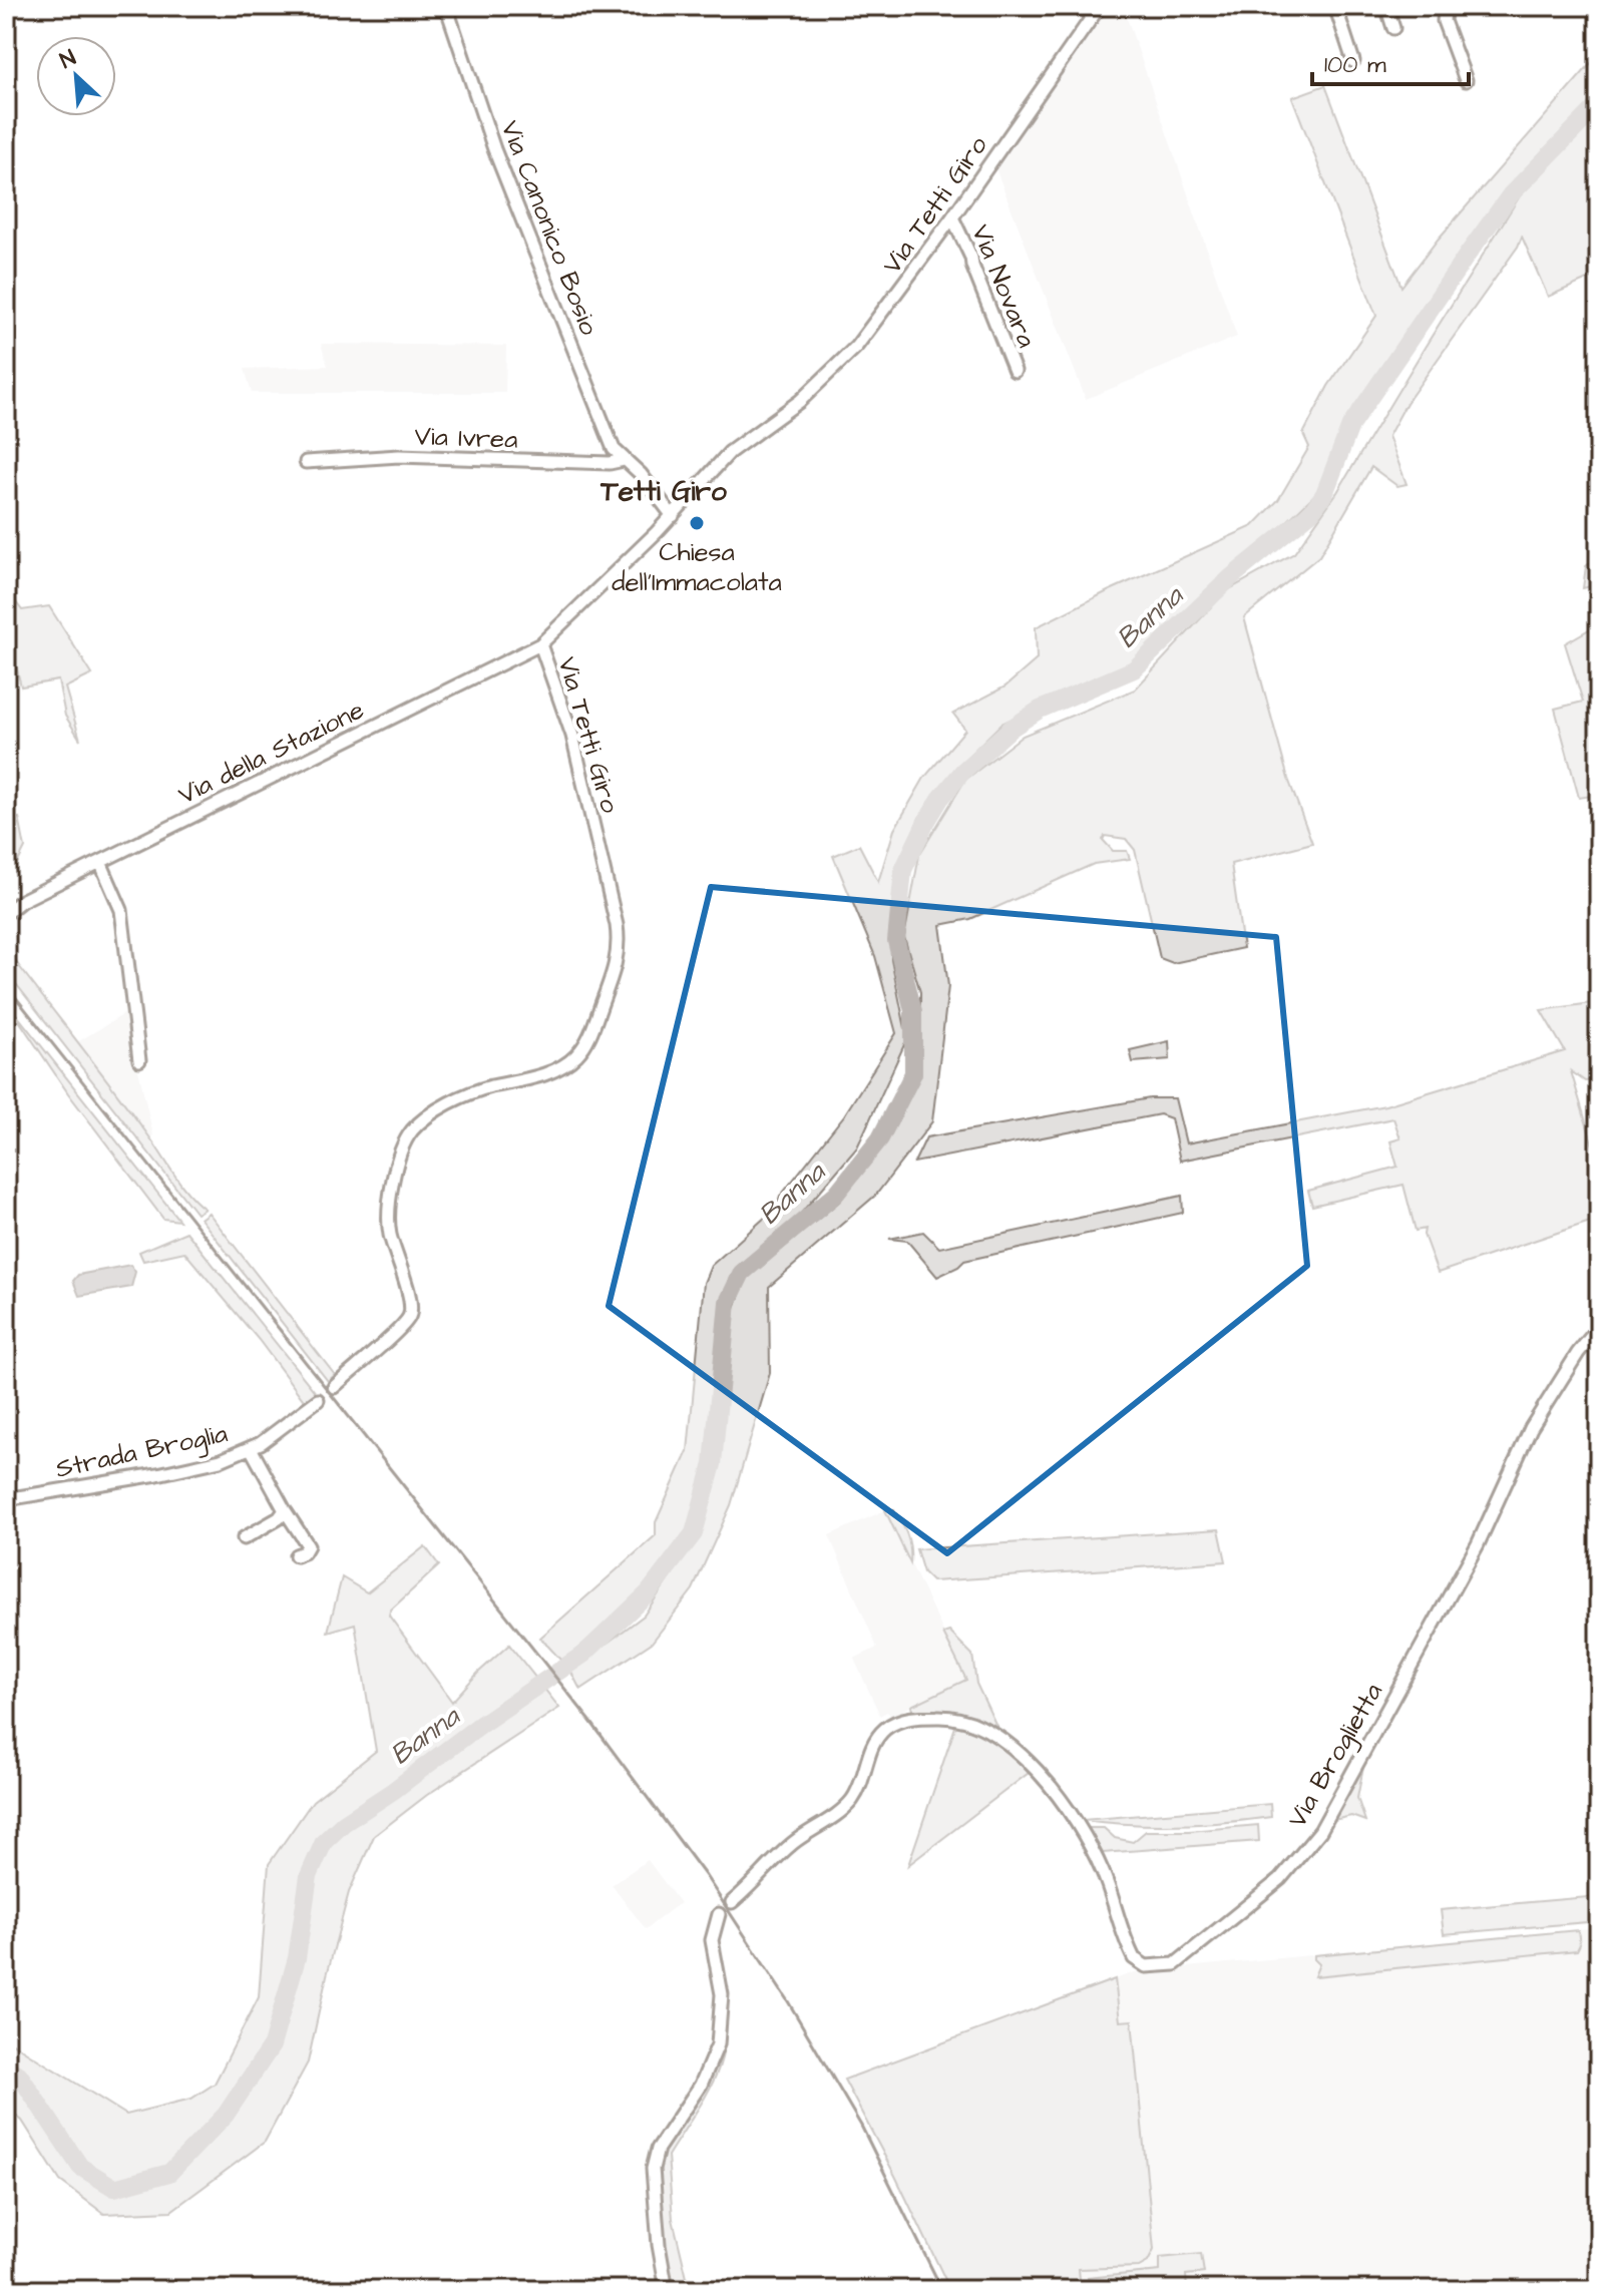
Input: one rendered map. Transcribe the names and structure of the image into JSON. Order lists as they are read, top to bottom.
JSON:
{
  "streets": {
    "street": [
      "Via Tetti Giro",
      "Via Canonico Bosio",
      "Via Novara",
      "Via Ivrea",
      "Via della Stazione",
      "Strada Broglia",
      "Via Broglietta"
    ]
  },
  "crossings": [
    ["Via Tetti Giro", "Via Canonico Bosio"],
    ["Via Tetti Giro", "Via Novara"],
    ["Via Tetti Giro", "Via della Stazione"],
    ["Via Canonico Bosio", "Via Ivrea"]
  ],
  "districts": ["Tetti Giro"],
  "water": ["Banna"],
  "places": ["Chiesa dell'Immacolata"],
  "scale_bar": "100 m",
  "north": "top left"
}
